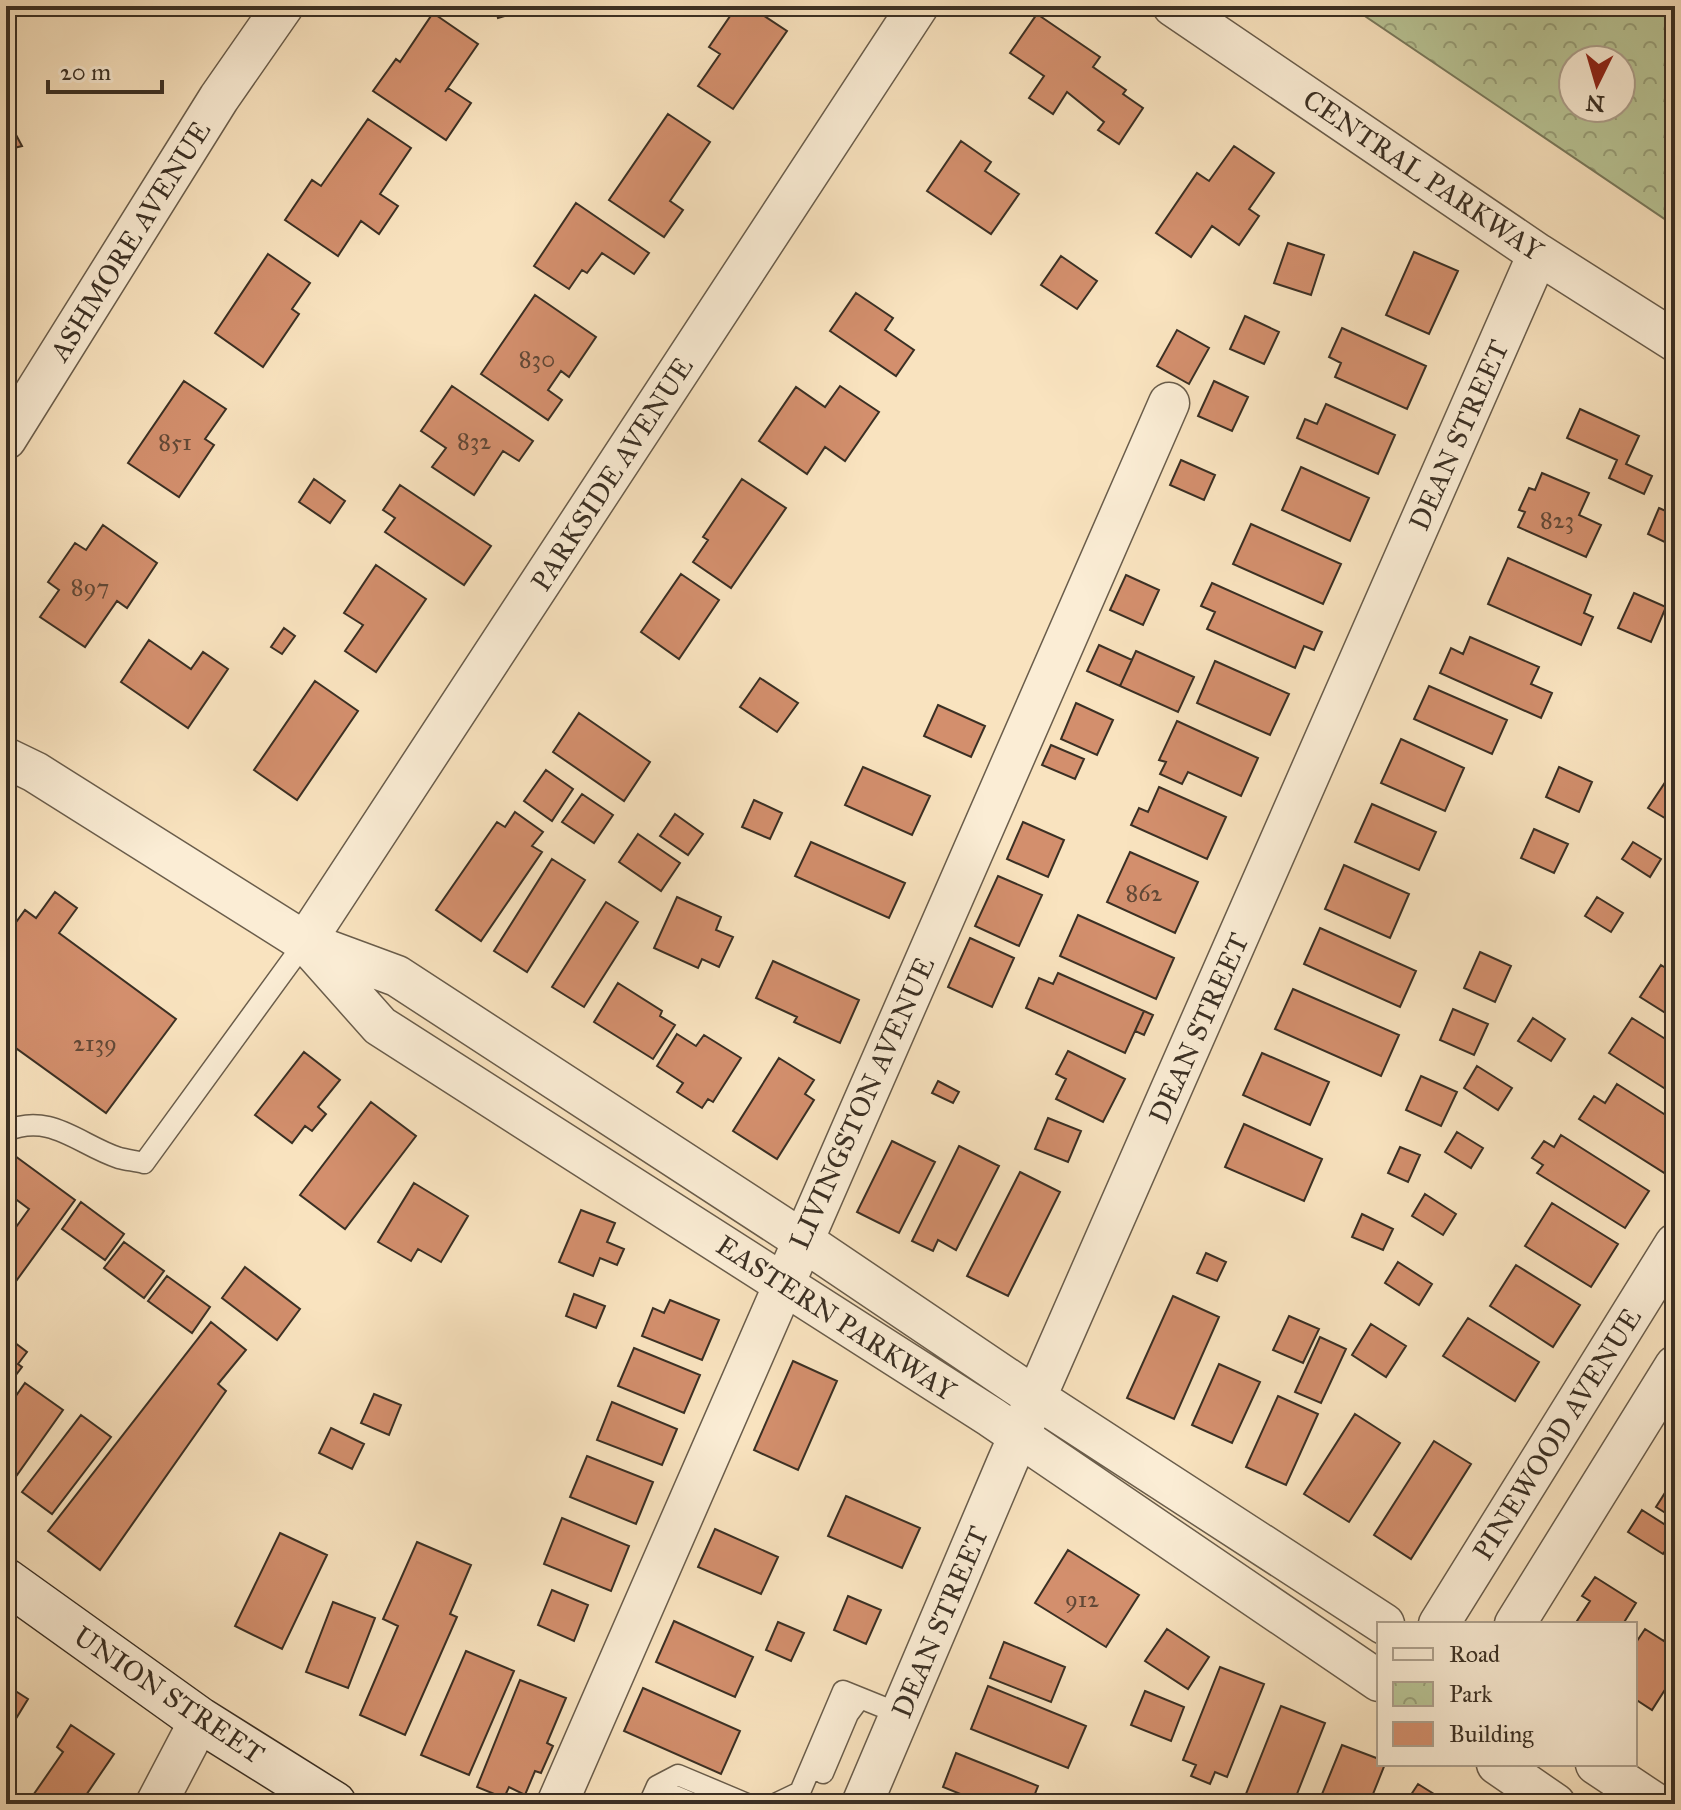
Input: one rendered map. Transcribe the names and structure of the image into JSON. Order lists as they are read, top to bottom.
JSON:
{
  "streets": {
    "main road": ["UNION STREET"],
    "street": [
      "CENTRAL PARKWAY",
      "ASHMORE AVENUE",
      "DEAN STREET",
      "PARKSIDE AVENUE",
      "LIVINGSTON AVENUE",
      "EASTERN PARKWAY",
      "PINEWOOD AVENUE"
    ]
  },
  "crossings": [
    ["CENTRAL PARKWAY", "DEAN STREET"],
    ["DEAN STREET", "EASTERN PARKWAY"],
    ["PARKSIDE AVENUE", "EASTERN PARKWAY"],
    ["LIVINGSTON AVENUE", "EASTERN PARKWAY"]
  ],
  "house_numbers": [
    "830",
    "832",
    "851",
    "823",
    "897",
    "862",
    "2139",
    "912"
  ],
  "legend": ["Road", "Park", "Building"],
  "scale_bar": "20 m",
  "north": "bottom"
}
